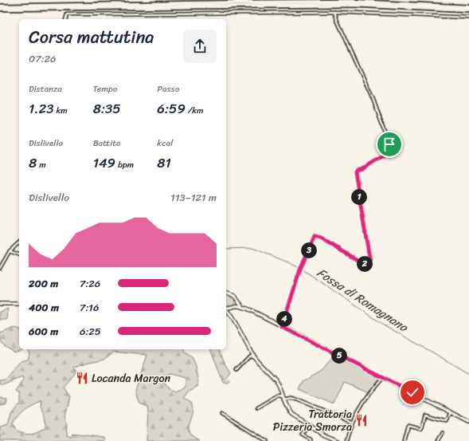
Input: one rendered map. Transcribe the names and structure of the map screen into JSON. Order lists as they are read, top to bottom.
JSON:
{
  "water": ["Fossa di Romagnano"],
  "places": {
    "restaurant": ["Locanda Margon", "Trattoria Pizzeria Smorza"]
  },
  "page": {
    "heading": ["Corsa mattutina", "07:26"],
    "stats": [
      ["Distanza", "1.23 km"],
      ["Tempo", "8:35"],
      ["Passo", "6:59 /km"],
      ["Dislivello", "8 m"],
      ["Battito", "149 bpm"],
      ["kcal", "81"]
    ],
    "chart": ["Dislivello", "113–121 m"],
    "pins": [
      "1",
      "3",
      "2",
      "4",
      "5"
    ],
    "list": [
      {
        "name": "200 m",
        "note": "7:26"
      },
      {
        "name": "400 m",
        "note": "7:16"
      },
      {
        "name": "600 m",
        "note": "6:25"
      }
    ]
  }
}
